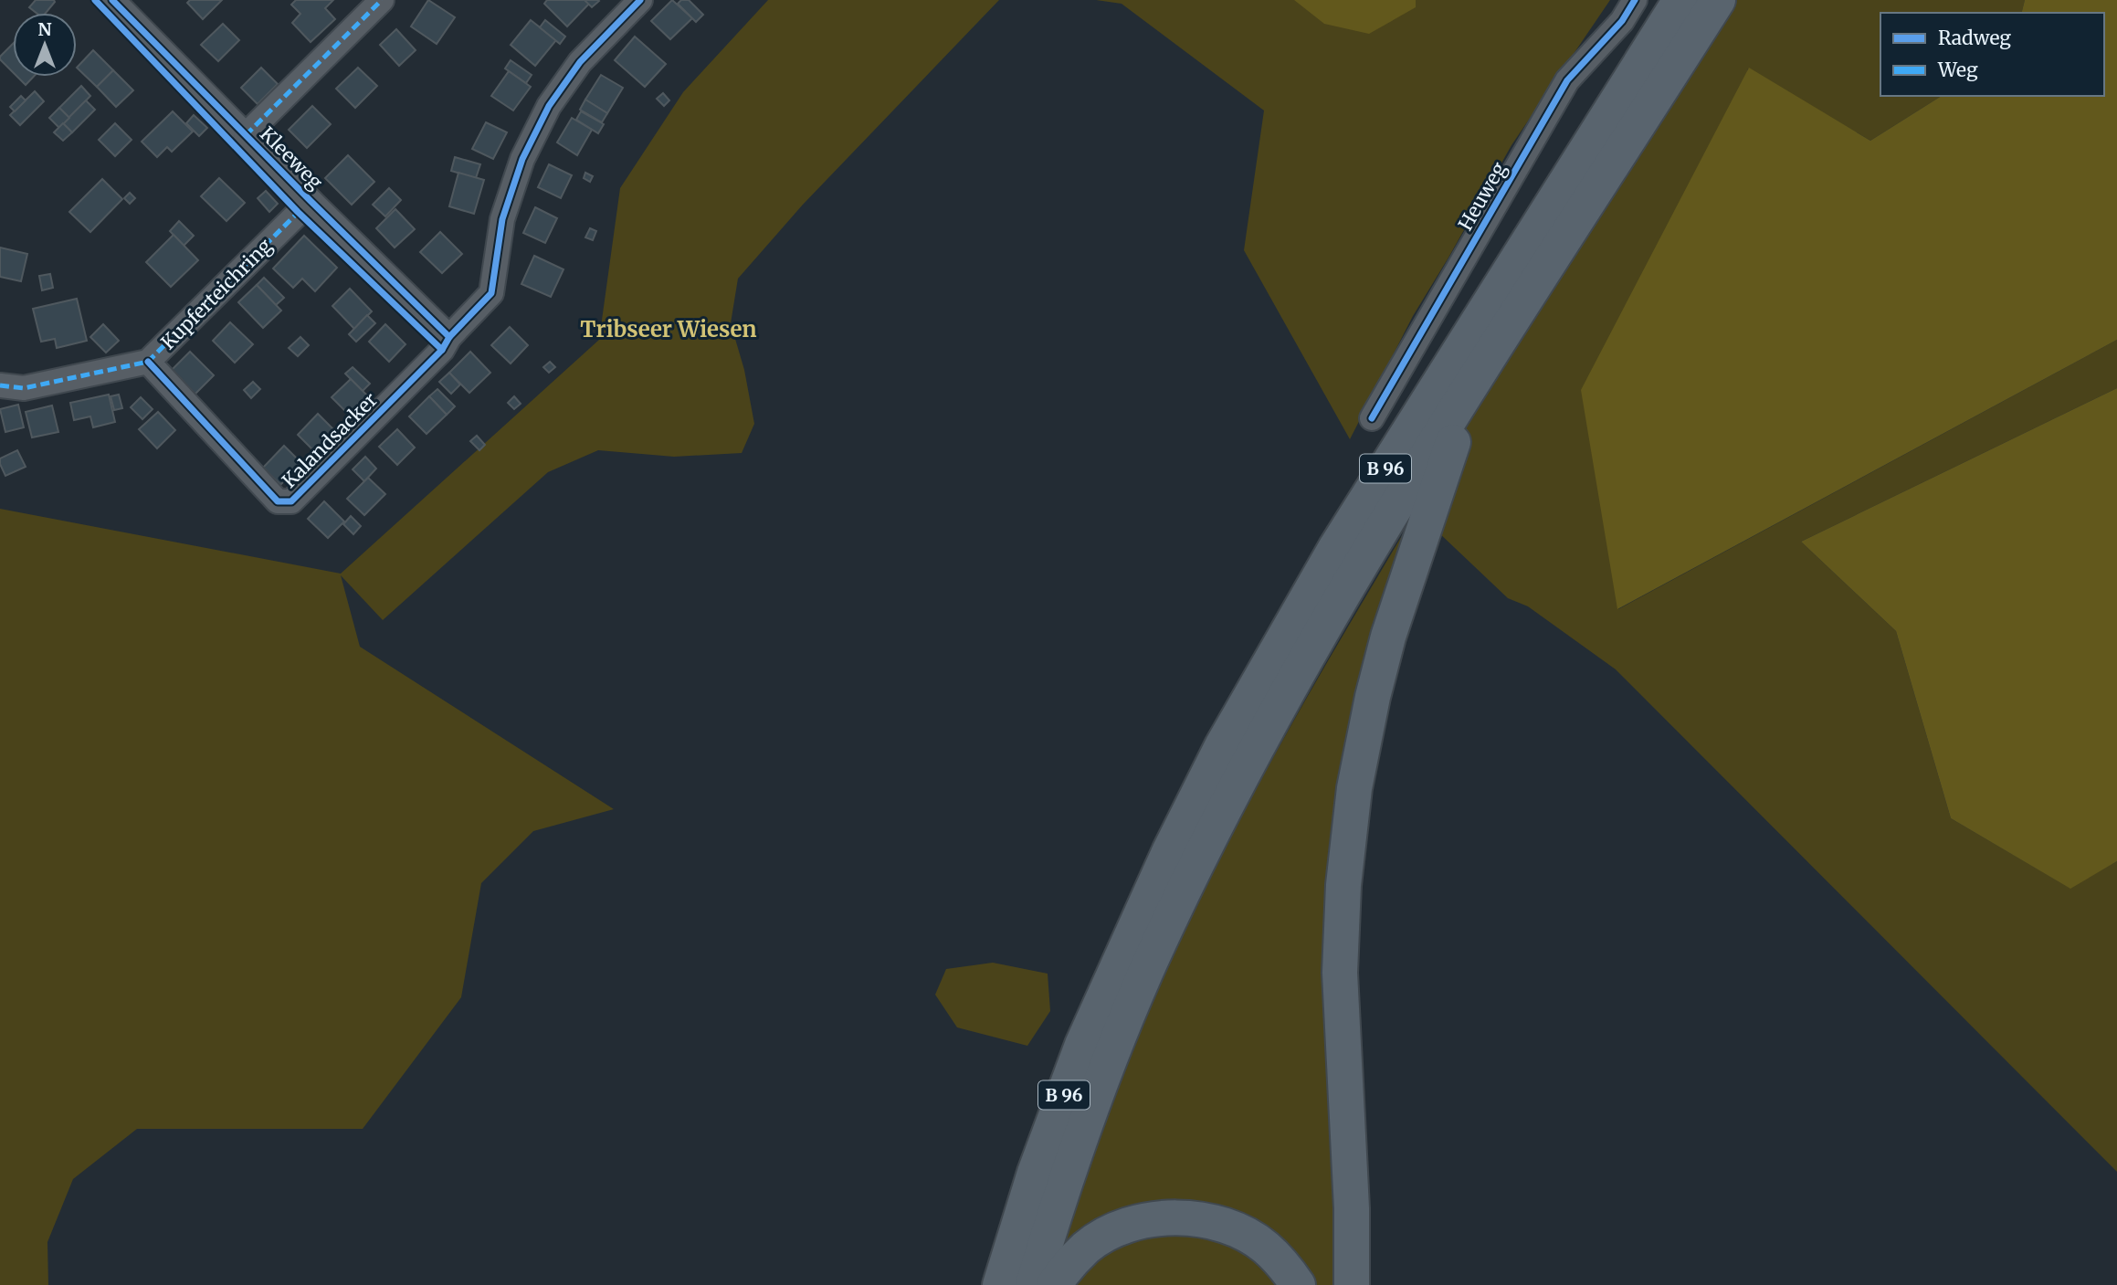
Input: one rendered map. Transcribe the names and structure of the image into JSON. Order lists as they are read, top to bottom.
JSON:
{
  "streets": {
    "highway": ["B 96"],
    "street": [
      "Kleeweg",
      "Heuweg",
      "Kupferteichring",
      "Kalandsacker"
    ]
  },
  "crossings": [
    ["Kleeweg", "Kupferteichring"],
    ["Kleeweg", "Kalandsacker"],
    ["Kupferteichring", "Kalandsacker"]
  ],
  "districts": ["Tribseer Wiesen"],
  "legend": ["Radweg", "Weg"],
  "north": "top"
}
